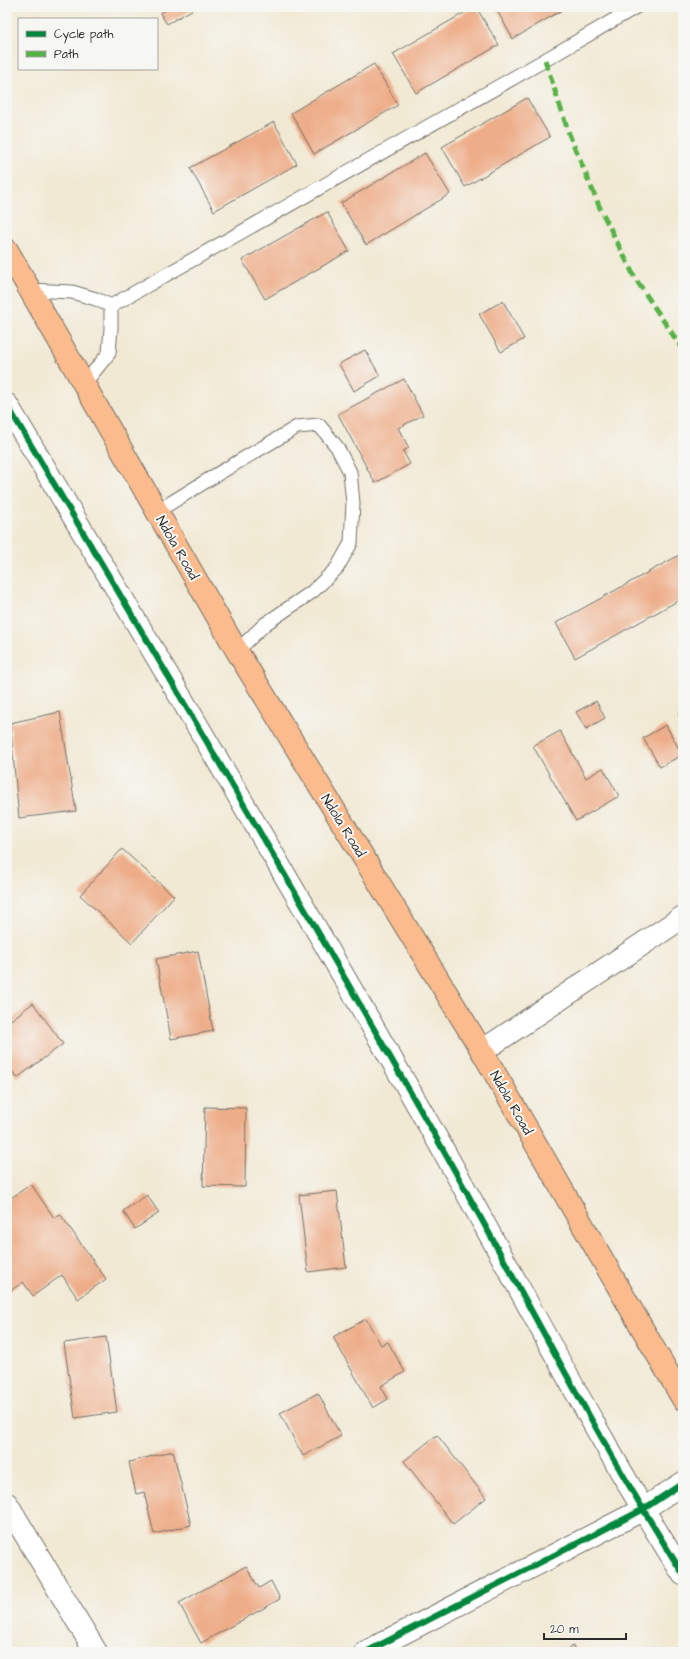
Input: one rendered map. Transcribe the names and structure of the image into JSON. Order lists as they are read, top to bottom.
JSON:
{
  "streets": {
    "main road": ["Ndola Road"]
  },
  "legend": ["Cycle path", "Path"],
  "scale_bar": "20 m"
}
